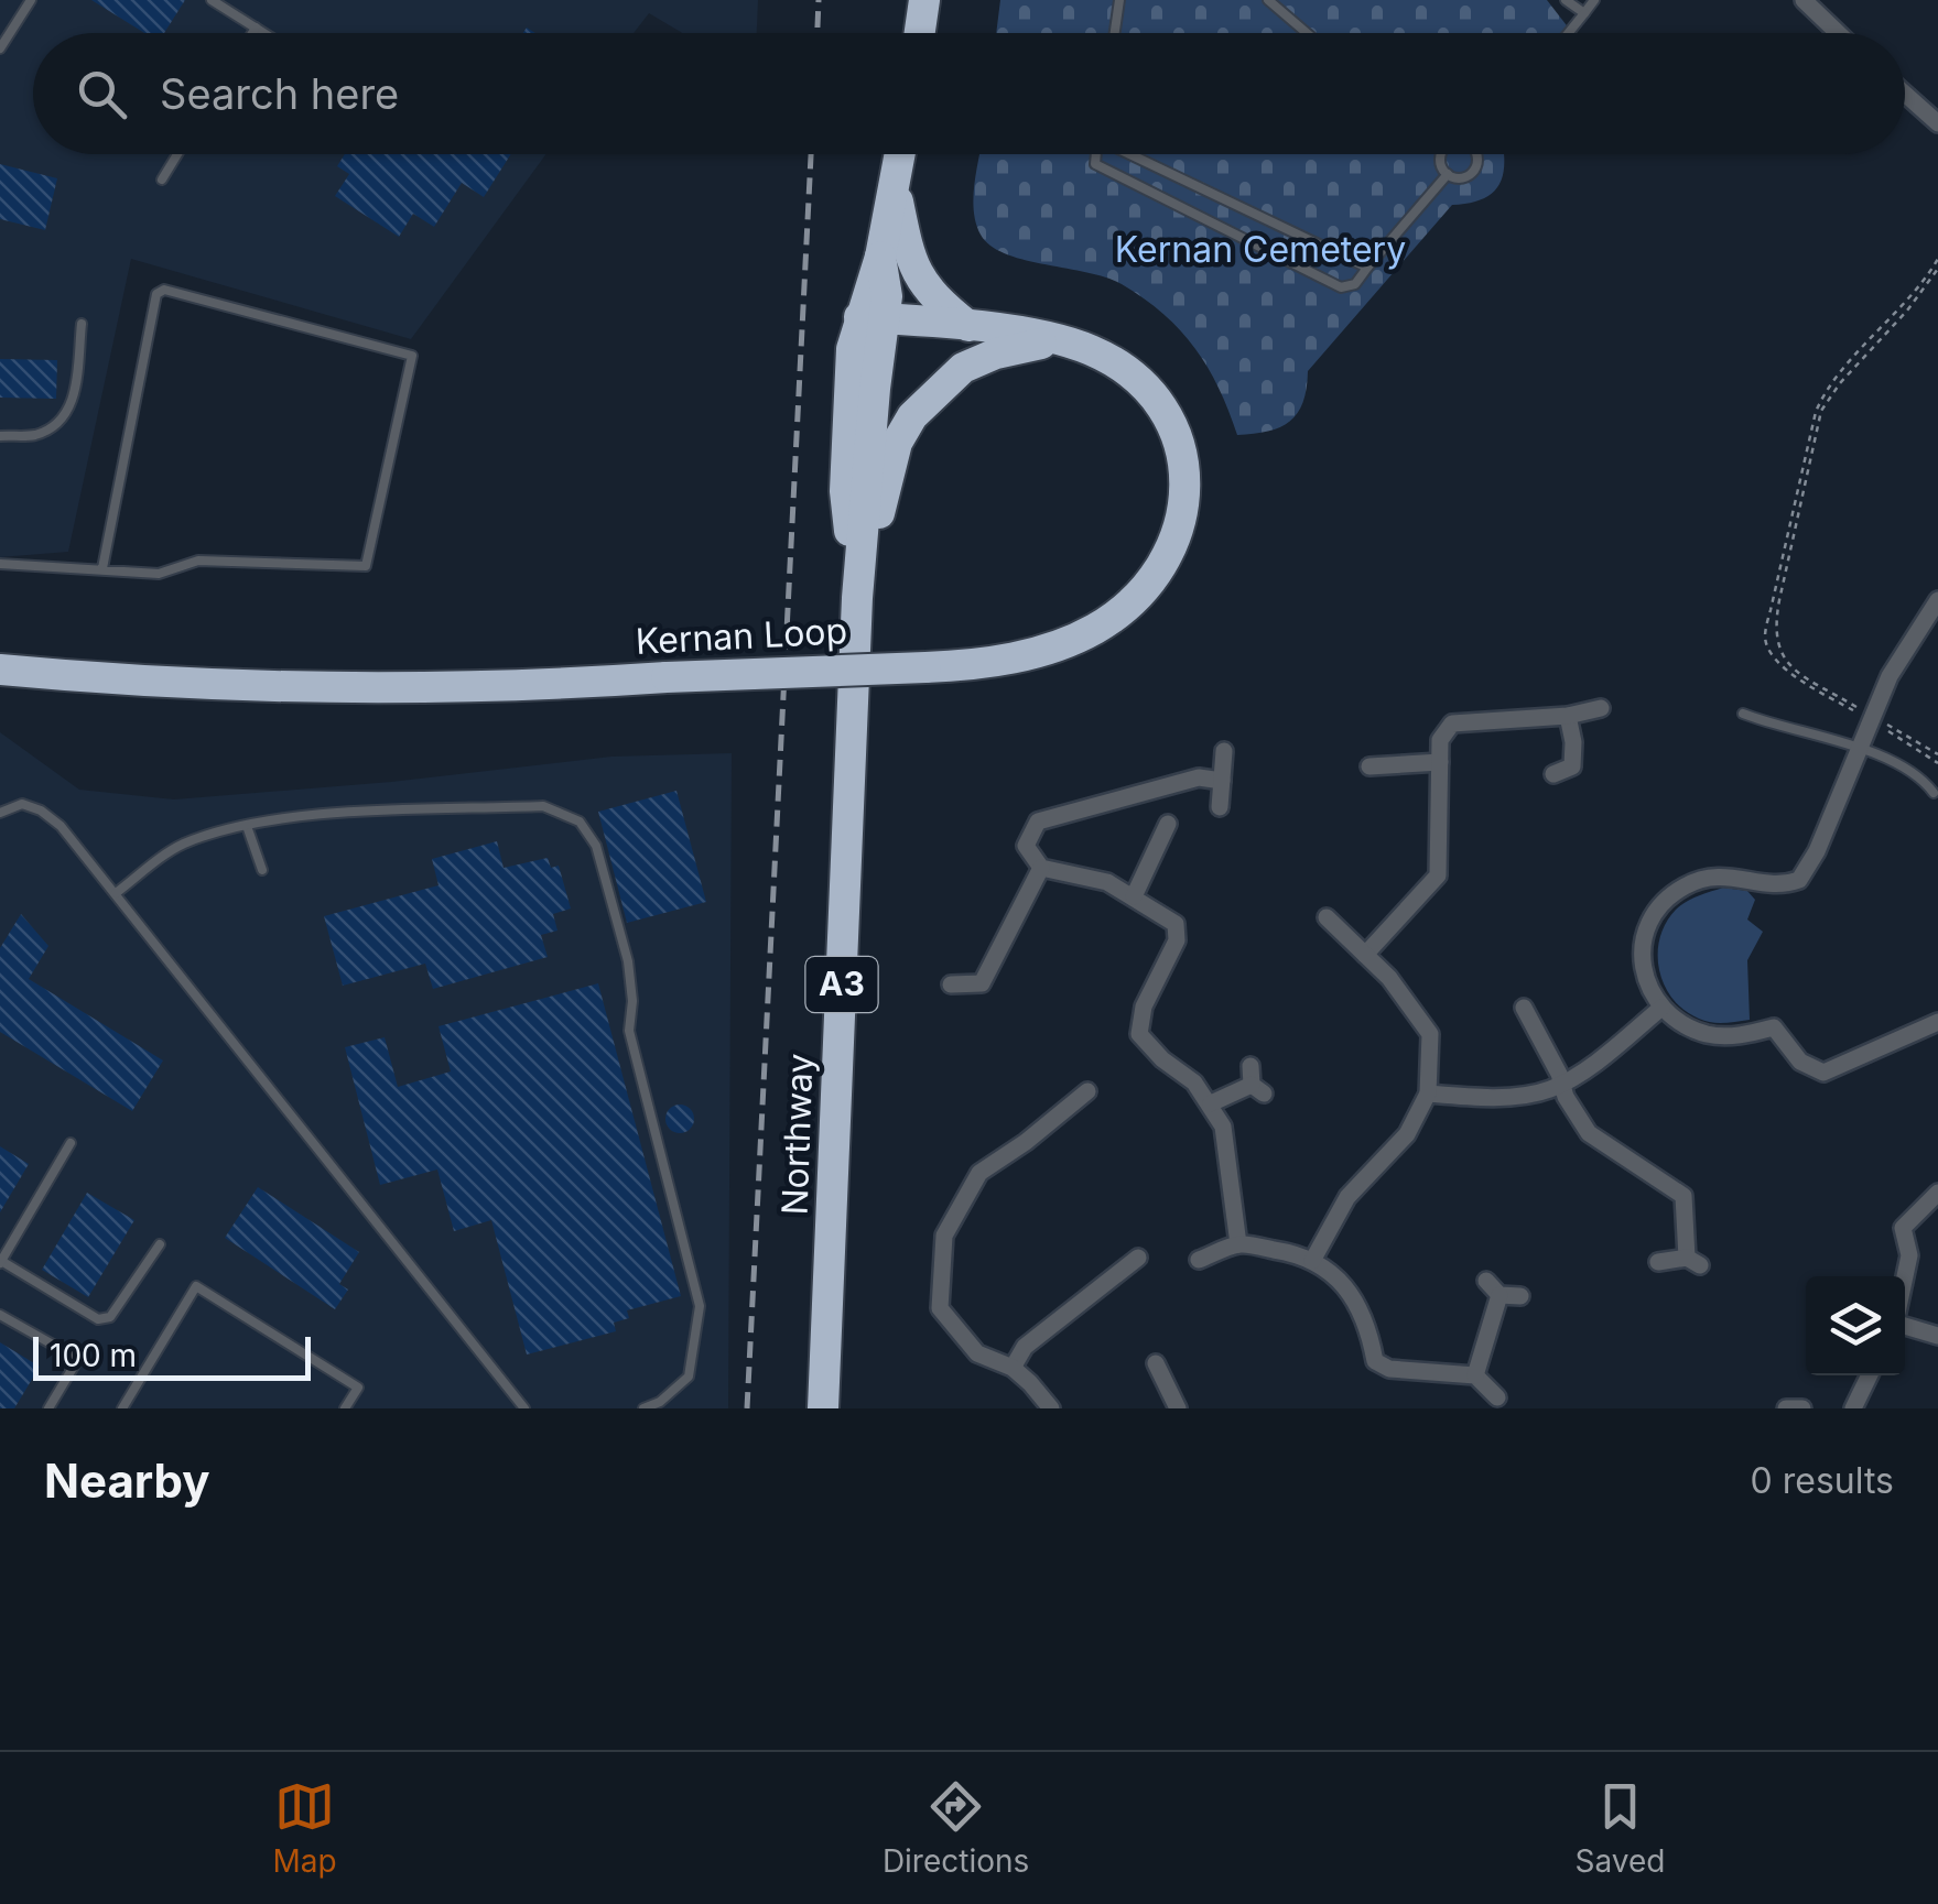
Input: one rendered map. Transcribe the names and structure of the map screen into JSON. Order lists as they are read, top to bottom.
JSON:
{
  "streets": {
    "highway": ["Kernan Loop", "A3", "Northway"]
  },
  "crossings": [
    ["Kernan Loop", "A3"],
    ["Kernan Loop", "Northway"],
    ["A3", "Northway"]
  ],
  "parks": ["Kernan Cemetery"],
  "scale_bar": "100 m",
  "page": {
    "search": "Search here",
    "scale": "100 m",
    "heading": ["Nearby", "0 results"],
    "nav": ["Map", "Directions", "Saved"]
  }
}
